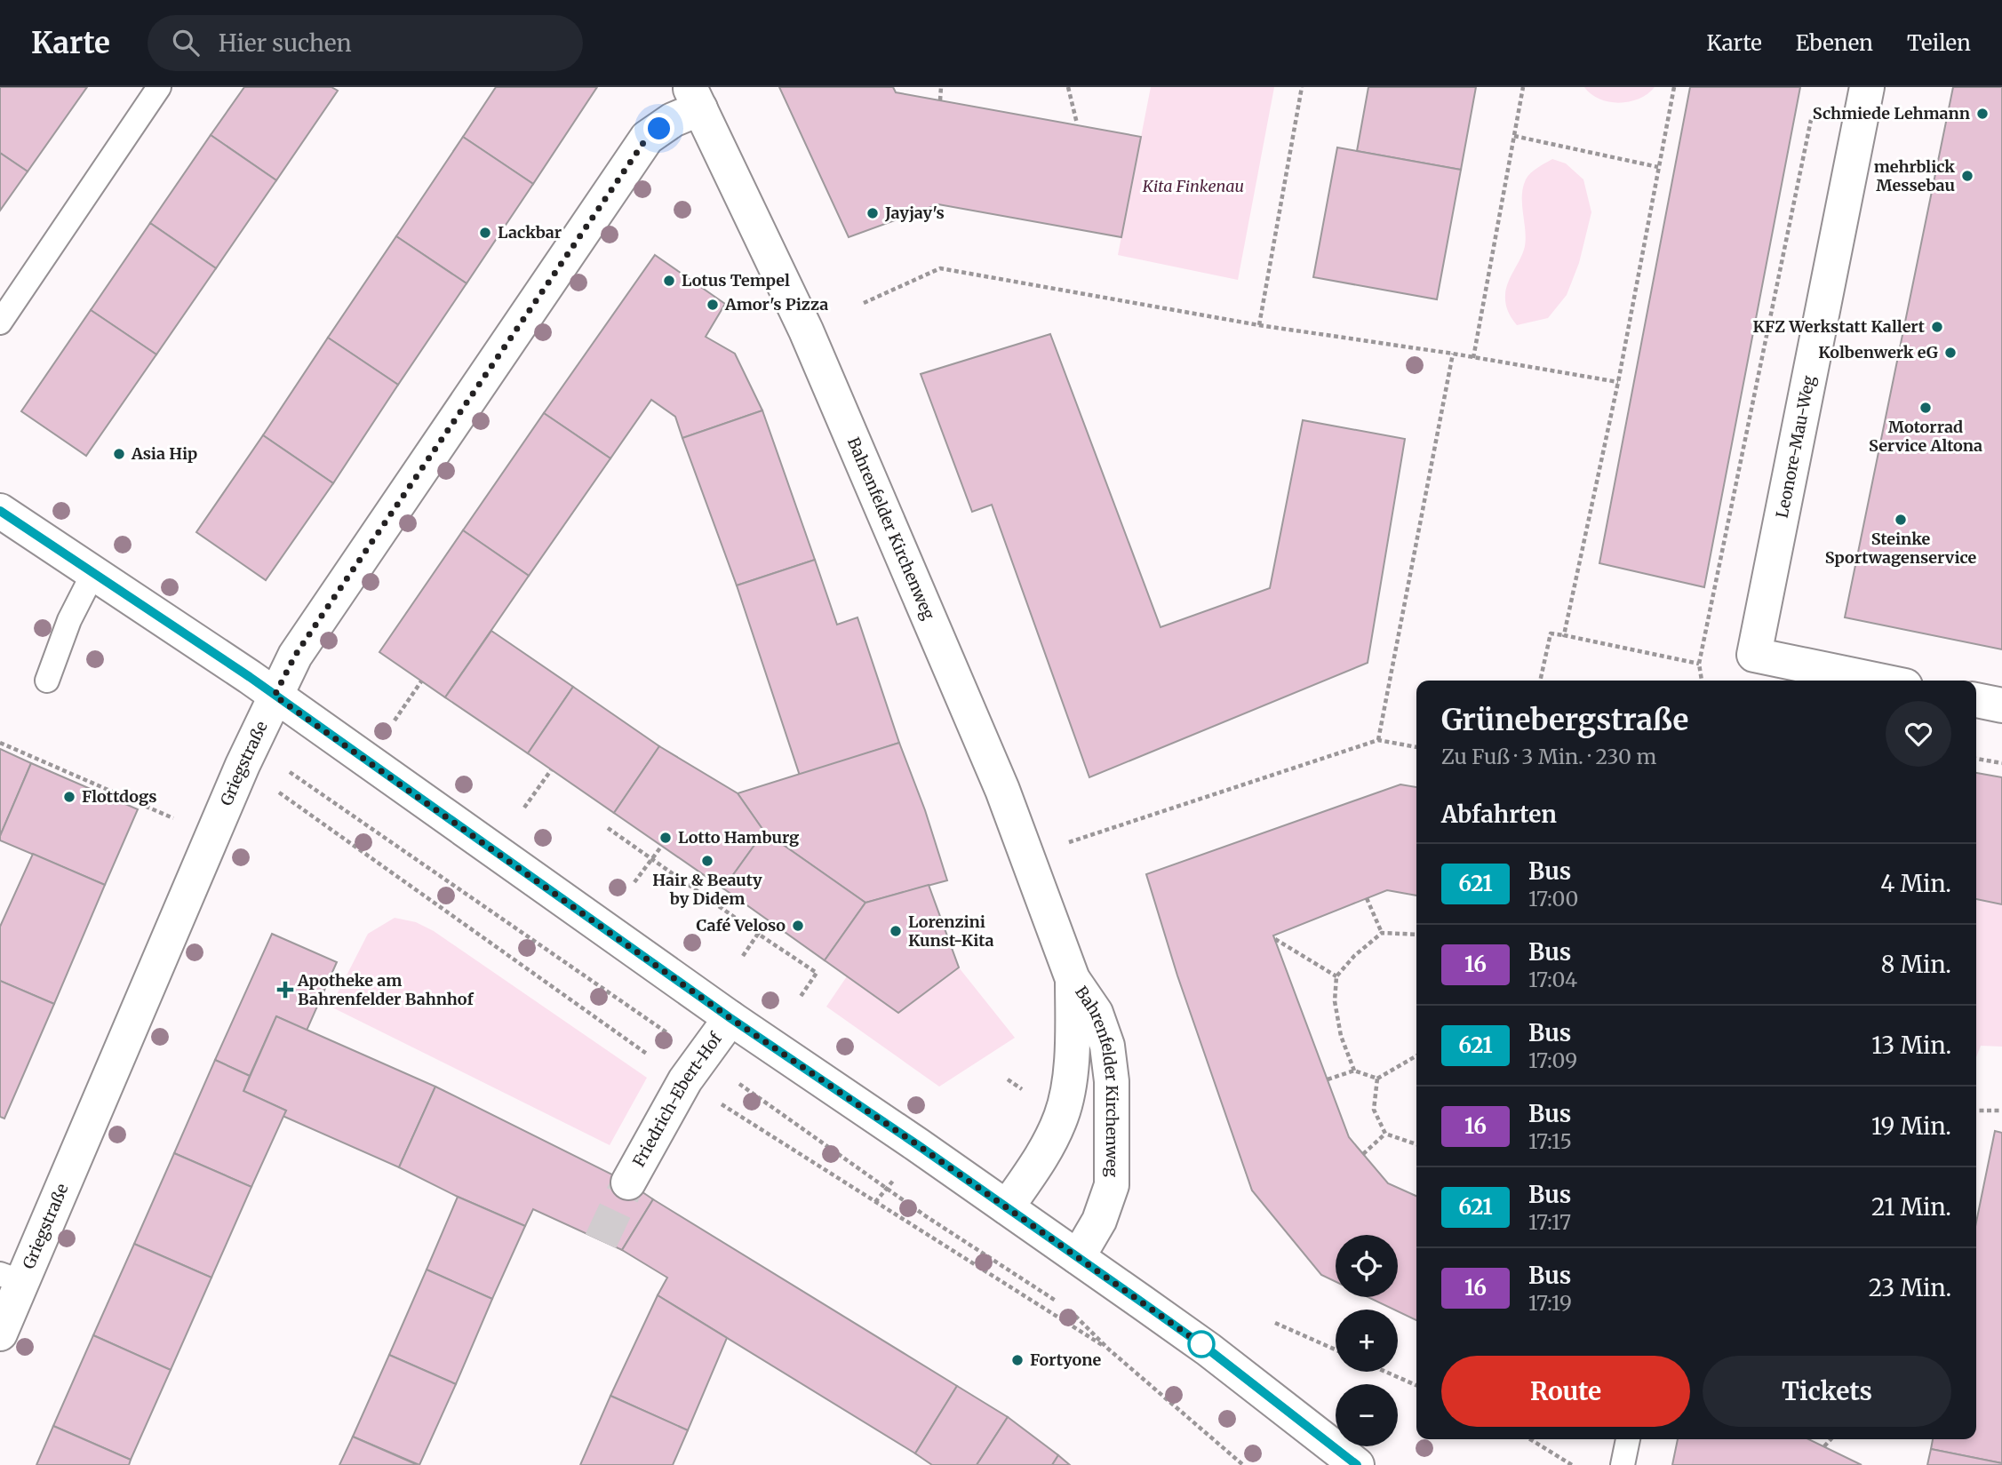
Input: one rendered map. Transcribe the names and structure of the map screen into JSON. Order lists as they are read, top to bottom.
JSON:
{
  "streets": {
    "street": [
      "Leonore-Mau-Weg",
      "Bahrenfelder Kirchenweg",
      "Griegstraße",
      "Friedrich-Ebert-Hof"
    ]
  },
  "crossings": [
    ["Bahrenfelder Kirchenweg", "Griegstraße"]
  ],
  "parks": ["Kita Finkenau"],
  "places": {
    "other": [
      "Schmiede Lehmann",
      "mehrblick Messebau",
      "Jayjay's",
      "Lackbar",
      "Lotus Tempel",
      "Amor's Pizza",
      "KFZ Werkstatt Kallert",
      "Kolbenwerk eG",
      "Motorrad Service Altona",
      "Asia Hip",
      "Steinke Sportwagenservice",
      "Flottdogs",
      "Lotto Hamburg",
      "Hair & Beauty by Didem",
      "Café Veloso",
      "Lorenzini Kunst-Kita",
      "Fortyone"
    ],
    "health": ["Apotheke am Bahrenfelder Bahnhof"]
  },
  "lines": ["bus line 621"],
  "page": {
    "header": "Karte",
    "search": "Hier suchen",
    "nav": ["Karte", "Ebenen", "Teilen"],
    "heading": [
      ["Grünebergstraße", "Zu Fuß · 3 Min. · 230 m"],
      "Abfahrten"
    ],
    "list": [
      {
        "mark": "621",
        "name": "Bus",
        "note": "17:00",
        "value": "4 Min."
      },
      {
        "mark": "16",
        "name": "Bus",
        "note": "17:04",
        "value": "8 Min."
      },
      {
        "mark": "621",
        "name": "Bus",
        "note": "17:09",
        "value": "13 Min."
      },
      {
        "mark": "16",
        "name": "Bus",
        "note": "17:15",
        "value": "19 Min."
      },
      {
        "mark": "621",
        "name": "Bus",
        "note": "17:17",
        "value": "21 Min."
      },
      {
        "mark": "16",
        "name": "Bus",
        "note": "17:19",
        "value": "23 Min."
      }
    ],
    "map_buttons": ["+", "−"],
    "buttons": ["Route", "Tickets"]
  }
}
